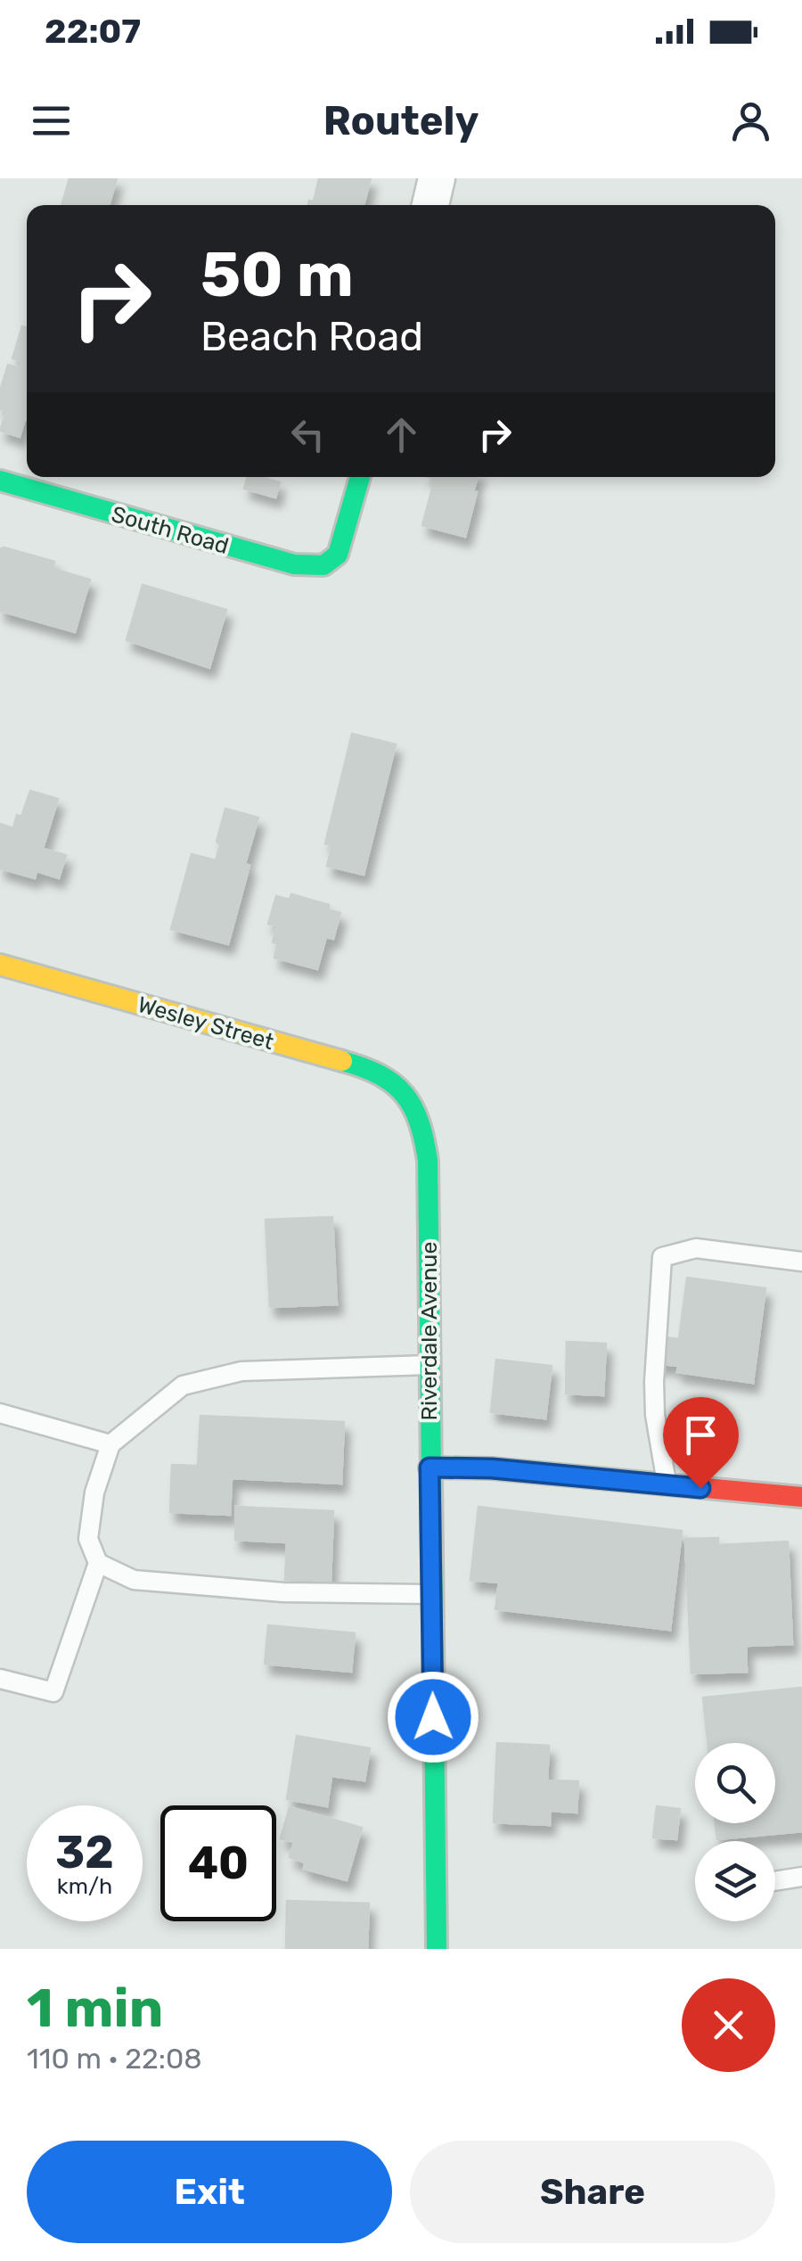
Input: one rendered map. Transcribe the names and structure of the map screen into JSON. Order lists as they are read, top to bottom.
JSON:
{
  "streets": {
    "street": ["South Road", "Wesley Street", "Riverdale Avenue"]
  },
  "crossings": [
    ["Wesley Street", "Riverdale Avenue"]
  ],
  "page": {
    "status": "22:07",
    "header": "Routely",
    "turn": ["50 m", "Beach Road"],
    "speed": "32 km/h",
    "limit": "40",
    "heading": ["1 min", "110 m · 22:08"],
    "buttons": ["Exit", "Share"]
  }
}
